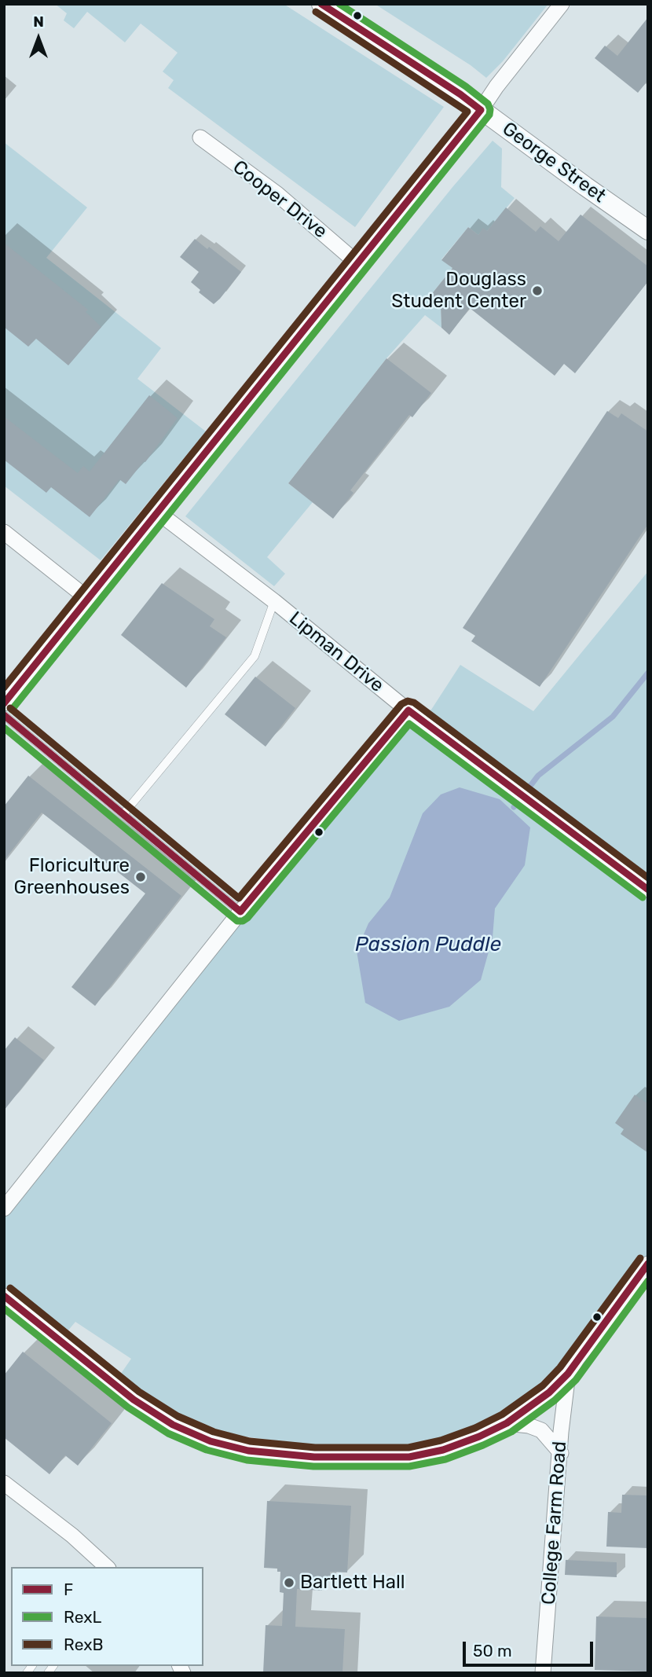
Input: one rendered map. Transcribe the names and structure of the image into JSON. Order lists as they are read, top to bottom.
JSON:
{
  "streets": {
    "street": [
      "George Street",
      "Cooper Drive",
      "Lipman Drive",
      "College Farm Road"
    ]
  },
  "water": ["Passion Puddle"],
  "places": ["Douglass Student Center", "Floriculture Greenhouses", "Bartlett Hall"],
  "lines": ["transit line F", "transit line RexL", "transit line RexB"],
  "legend": ["F", "RexL", "RexB"],
  "scale_bar": "50 m",
  "north": "top"
}
